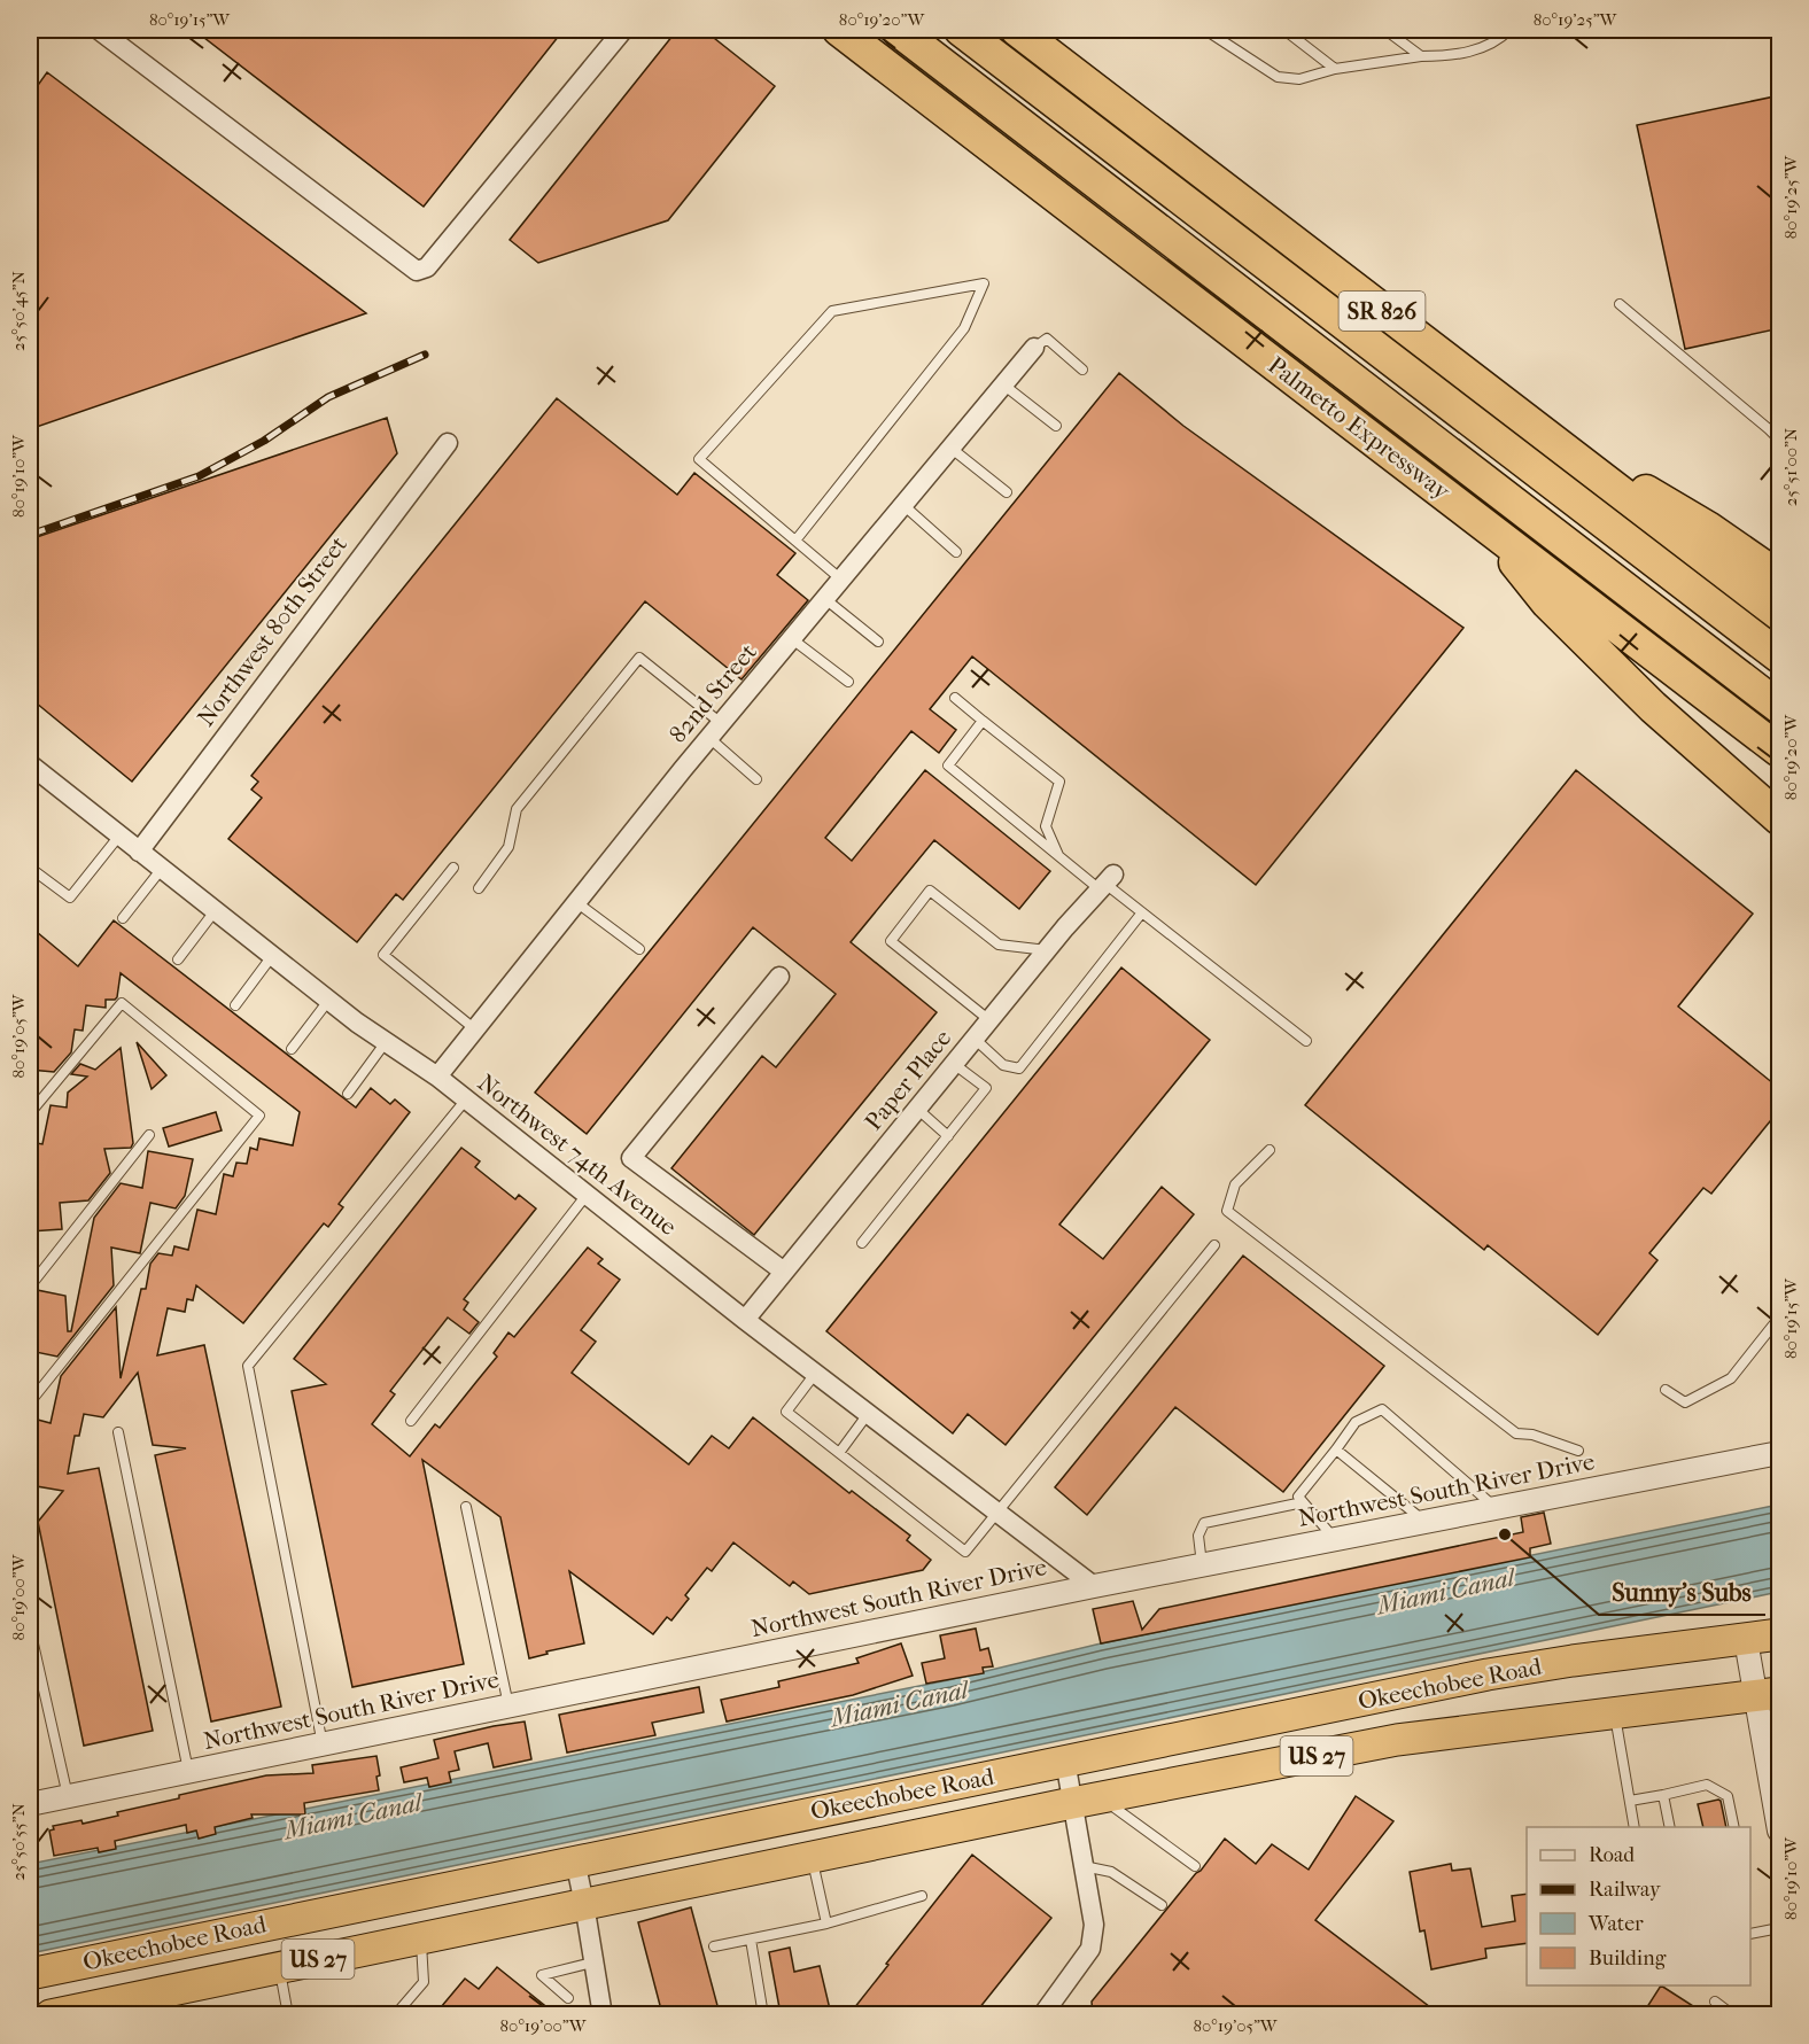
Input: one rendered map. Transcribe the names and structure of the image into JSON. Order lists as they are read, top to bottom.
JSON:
{
  "streets": {
    "highway": [
      "SR 826",
      "Palmetto Expressway",
      "Okeechobee Road",
      "US 27"
    ],
    "street": [
      "Northwest 80th Street",
      "82nd Street",
      "Paper Place",
      "Northwest 74th Avenue",
      "Northwest South River Drive"
    ]
  },
  "crossings": [
    ["Northwest 80th Street", "Northwest 74th Avenue"],
    ["82nd Street", "Northwest 74th Avenue"],
    ["Paper Place", "Northwest 74th Avenue"],
    ["Northwest 74th Avenue", "Northwest South River Drive"]
  ],
  "water": ["Miami Canal"],
  "places": ["Sunny's Subs"],
  "legend": [
    "Road",
    "Railway",
    "Water",
    "Building"
  ],
  "coordinates": [
    "80°19'15\"W",
    "80°19'20\"W",
    "80°19'25\"W",
    "25°50'45\"N",
    "25°51'00\"N",
    "80°19'10\"W",
    "80°19'05\"W",
    "80°19'00\"W",
    "25°50'55\"N"
  ]
}
